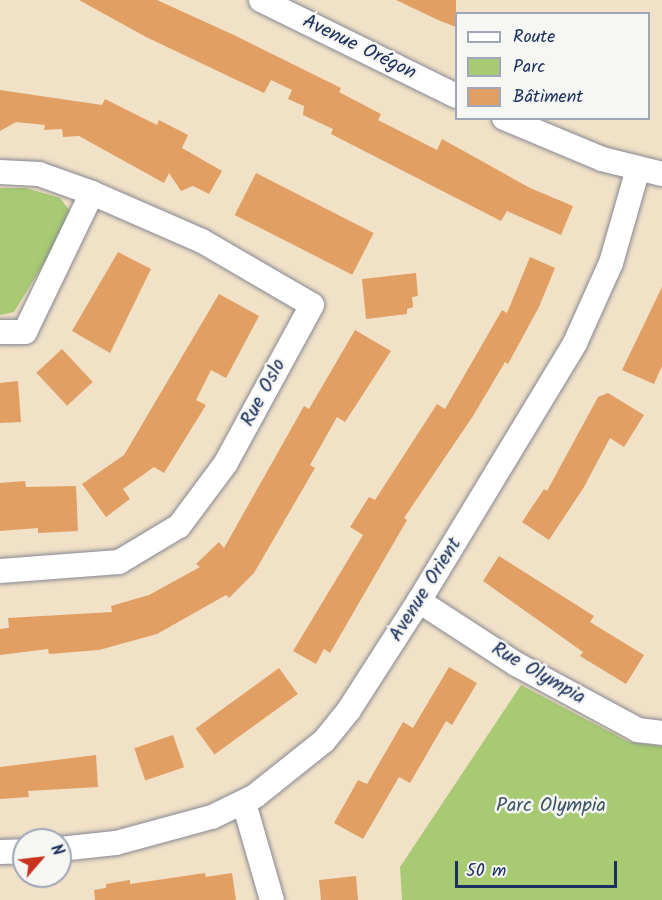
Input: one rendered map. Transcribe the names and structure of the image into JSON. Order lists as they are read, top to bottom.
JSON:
{
  "streets": {
    "street": [
      "Avenue Orégon",
      "Rue Oslo",
      "Avenue Orient",
      "Rue Olympia"
    ]
  },
  "crossings": [
    ["Avenue Orient", "Rue Olympia"]
  ],
  "parks": ["Parc Olympia"],
  "legend": ["Route", "Parc", "Bâtiment"],
  "scale_bar": "50 m",
  "north": "top right"
}
